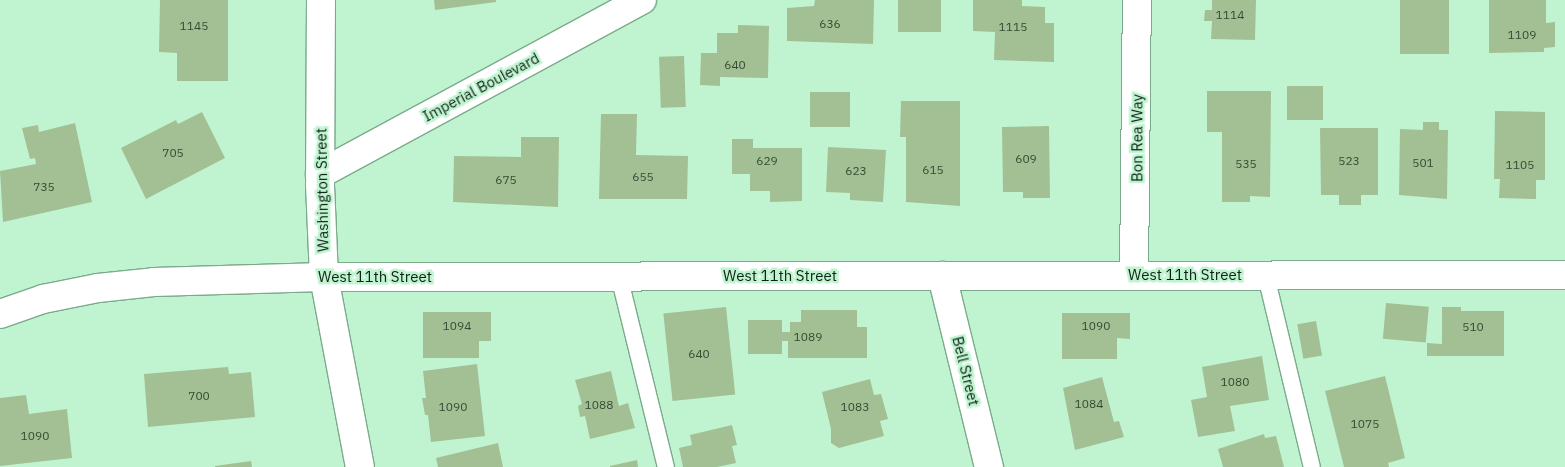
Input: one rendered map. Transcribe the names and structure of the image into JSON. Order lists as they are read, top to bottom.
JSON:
{
  "streets": {
    "street": [
      "Imperial Boulevard",
      "Bon Rea Way",
      "Washington Street",
      "West 11th Street",
      "Bell Street"
    ]
  },
  "crossings": [
    ["Imperial Boulevard", "Washington Street"],
    ["Bon Rea Way", "West 11th Street"],
    ["Washington Street", "West 11th Street"],
    ["West 11th Street", "Bell Street"]
  ],
  "house_numbers": [
    "1114",
    "636",
    "1145",
    "1115",
    "1109",
    "640",
    "705",
    "609",
    "629",
    "523",
    "501",
    "535",
    "1105",
    "615",
    "623",
    "655",
    "675",
    "735",
    "1094",
    "1090",
    "510",
    "1089",
    "640",
    "1080",
    "700",
    "1084",
    "1088",
    "1090",
    "1083",
    "1075",
    "1090"
  ]
}
